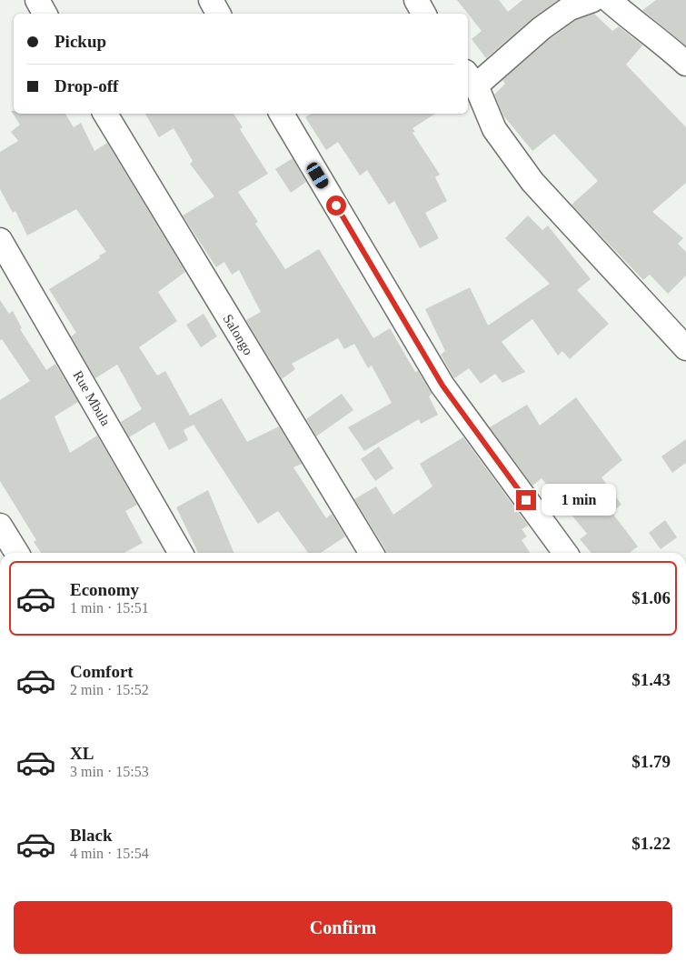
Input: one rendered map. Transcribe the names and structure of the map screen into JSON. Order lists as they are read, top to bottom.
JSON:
{
  "streets": {
    "street": ["Salongo", "Rue Mbula"]
  },
  "page": {
    "banner": ["Pickup", "Drop-off"],
    "bubble": "1 min",
    "list": [
      {
        "name": "Economy",
        "note": "1 min · 15:51",
        "value": "$1.06"
      },
      {
        "name": "Comfort",
        "note": "2 min · 15:52",
        "value": "$1.43"
      },
      {
        "name": "XL",
        "note": "3 min · 15:53",
        "value": "$1.79"
      },
      {
        "name": "Black",
        "note": "4 min · 15:54",
        "value": "$1.22"
      }
    ],
    "buttons": "Confirm"
  }
}
